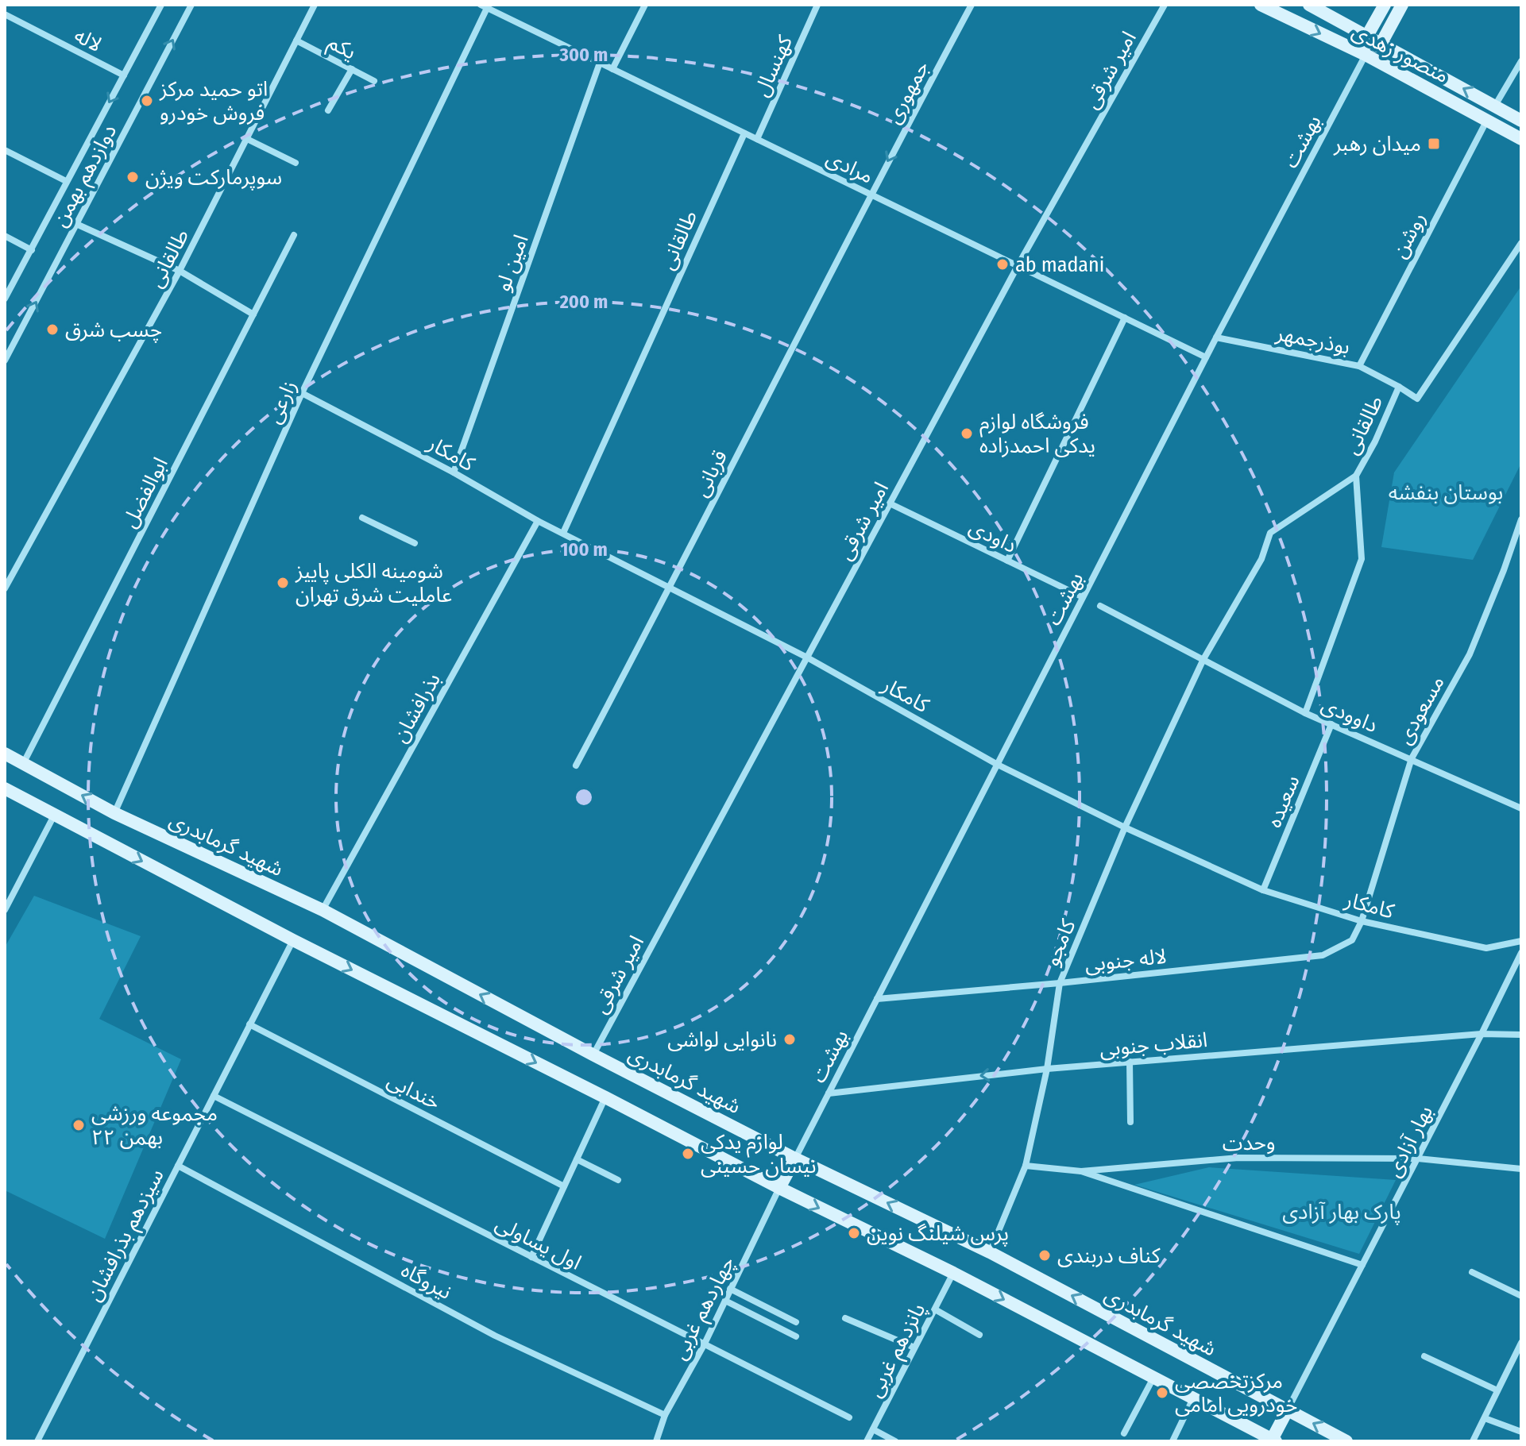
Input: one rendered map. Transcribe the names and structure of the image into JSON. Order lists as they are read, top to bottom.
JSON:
{
  "streets": {
    "main road": ["منصور زهدی", "شهید گرمابدری"],
    "street": [
      "لاله",
      "یکم",
      "کهنسال",
      "امیر شرقی",
      "جمهوری",
      "بهشت",
      "مرادی",
      "دوازدهم بهمن",
      "روشن",
      "طالقانی",
      "امین لو",
      "بوذرجمهر",
      "زارعی",
      "کامکار",
      "قربانی",
      "ابوالفضل",
      "داودی",
      "بذرافشان",
      "مسعودی",
      "داوودی",
      "سعیده",
      "کامجو",
      "لاله جنوبی",
      "انقلاب جنوبی",
      "خندابی",
      "بهار آزادی",
      "وحدت",
      "سیزدهم بذرافشان",
      "اول یساولی",
      "نیروگاه",
      "چهاردهم غربی",
      "پانزدهم غربی"
    ]
  },
  "crossings": [
    ["لاله", "دوازدهم بهمن"],
    ["یکم", "طالقانی"],
    ["منصور زهدی", "بهشت"],
    ["منصور زهدی", "روشن"],
    ["کهنسال", "مرادی"],
    ["امیر شرقی", "مرادی"],
    ["امیر شرقی", "کامکار"],
    ["امیر شرقی", "داودی"],
    ["امیر شرقی", "شهید گرمابدری"],
    ["جمهوری", "مرادی"],
    ["جمهوری", "قربانی"],
    ["بهشت", "مرادی"],
    ["بهشت", "بوذرجمهر"],
    ["بهشت", "کامکار"],
    ["بهشت", "داودی"],
    ["بهشت", "شهید گرمابدری"],
    ["بهشت", "لاله جنوبی"],
    ["بهشت", "انقلاب جنوبی"],
    ["مرادی", "طالقانی"],
    ["مرادی", "امین لو"],
    ["مرادی", "زارعی"],
    ["مرادی", "قربانی"],
    ["روشن", "بوذرجمهر"],
    ["طالقانی", "بوذرجمهر"],
    ["طالقانی", "کامکار"],
    ["طالقانی", "داوودی"],
    ["امین لو", "کامکار"],
    ["زارعی", "کامکار"],
    ["زارعی", "شهید گرمابدری"],
    ["کامکار", "قربانی"],
    ["کامکار", "بذرافشان"],
    ["کامکار", "مسعودی"],
    ["کامکار", "سعیده"],
    ["کامکار", "کامجو"],
    ["کامکار", "لاله جنوبی"],
    ["ابوالفضل", "شهید گرمابدری"],
    ["بذرافشان", "شهید گرمابدری"],
    ["مسعودی", "داوودی"],
    ["مسعودی", "لاله جنوبی"],
    ["داوودی", "سعیده"],
    ["داوودی", "کامجو"],
    ["شهید گرمابدری", "کامجو"],
    ["شهید گرمابدری", "بهار آزادی"],
    ["کامجو", "لاله جنوبی"],
    ["کامجو", "انقلاب جنوبی"],
    ["کامجو", "وحدت"],
    ["انقلاب جنوبی", "بهار آزادی"],
    ["خندابی", "سیزدهم بذرافشان"],
    ["بهار آزادی", "وحدت"],
    ["سیزدهم بذرافشان", "اول یساولی"],
    ["سیزدهم بذرافشان", "نیروگاه"],
    ["اول یساولی", "چهاردهم غربی"],
    ["نیروگاه", "چهاردهم غربی"]
  ],
  "one_way": ["جمهوری"],
  "parks": ["بوستان بنفشه", "پارک بهار آزادی"],
  "places": {
    "other": [
      "اتو حمید مرکز فروش خودرو",
      "سوپرمارکت ویژن",
      "ab madani",
      "چسب شرق",
      "فروشگاه لوازم یدکی احمدزاده",
      "شومینه الکلی پاییز عاملیت شرق تهران",
      "نانوایی لواشی",
      "مجموعه ورزشی ۲۲ بهمن",
      "لوازم یدکی نیسان حسینی",
      "پرس شیلنگ نوین",
      "کناف دربندی",
      "مرکزتخصصی خودرویی امامی"
    ],
    "transit": ["میدان رهبر"]
  },
  "rings": ["300 m", "200 m", "100 m"]
}
